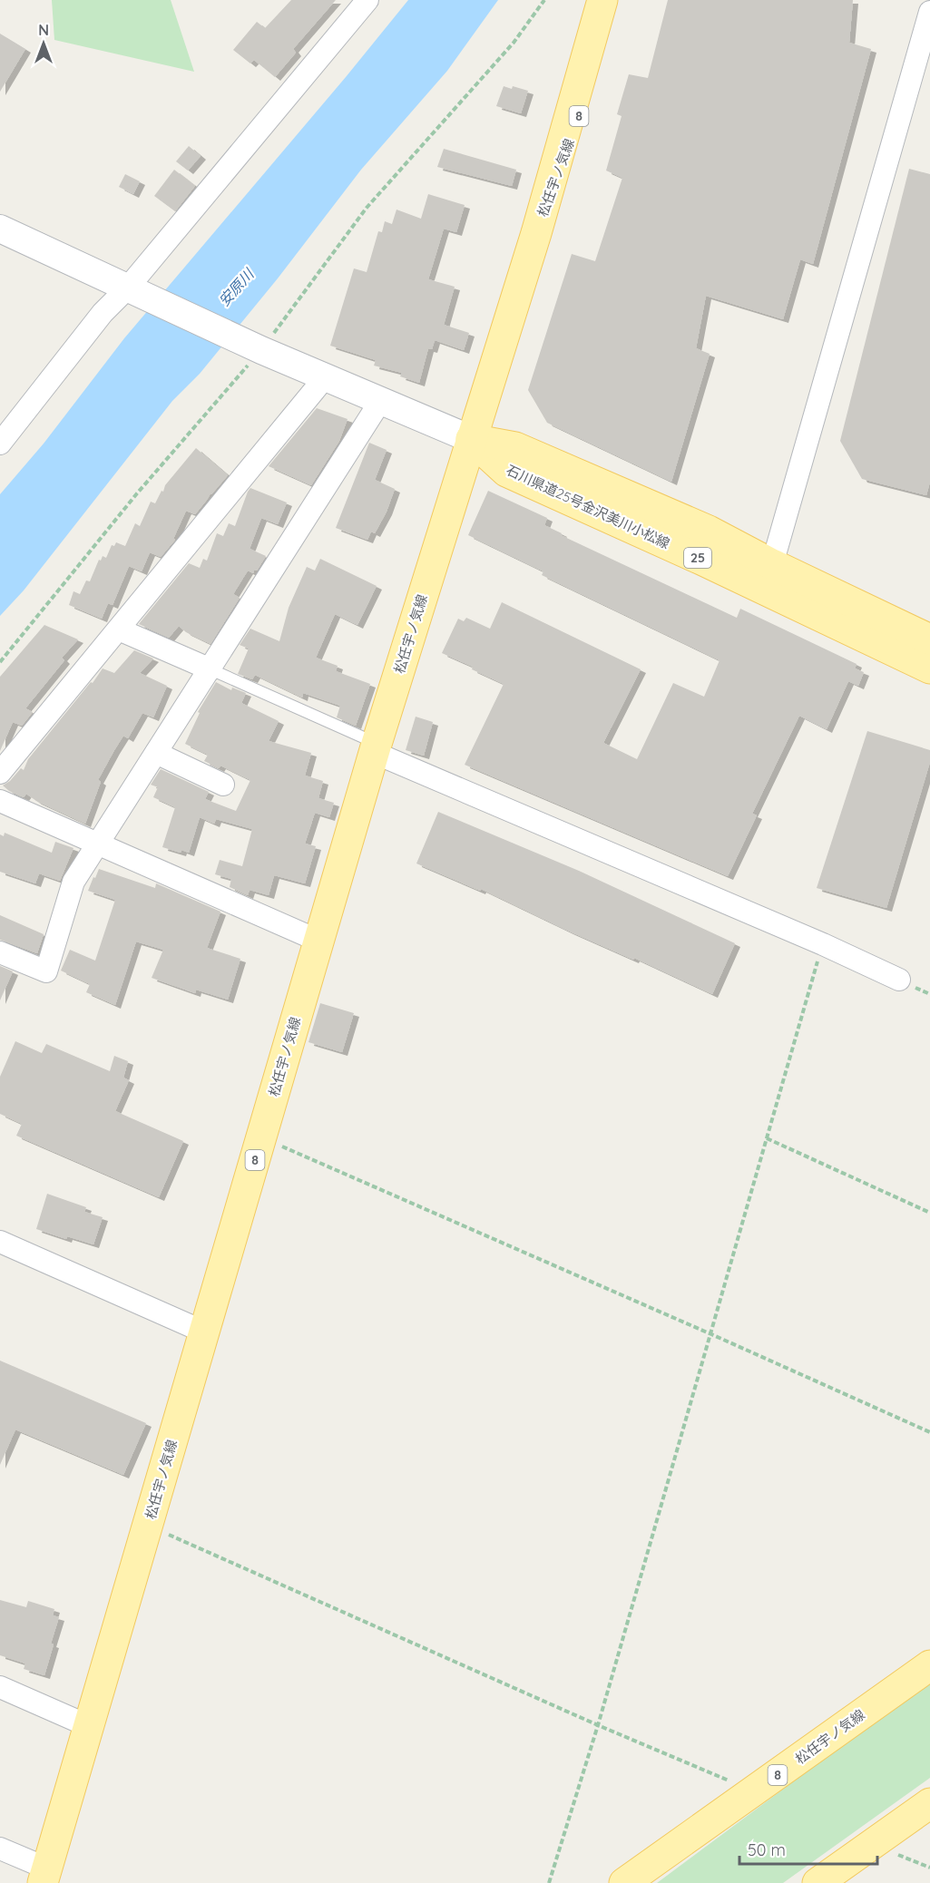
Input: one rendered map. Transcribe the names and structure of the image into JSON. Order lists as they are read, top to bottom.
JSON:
{
  "streets": {
    "main road": [
      "8",
      "松任宇ノ気線",
      "石川県道25号金沢美川小松線",
      "25"
    ]
  },
  "crossings": [
    ["松任宇ノ気線", "石川県道25号金沢美川小松線"]
  ],
  "water": ["安原川"],
  "scale_bar": "50 m",
  "north": "top"
}
